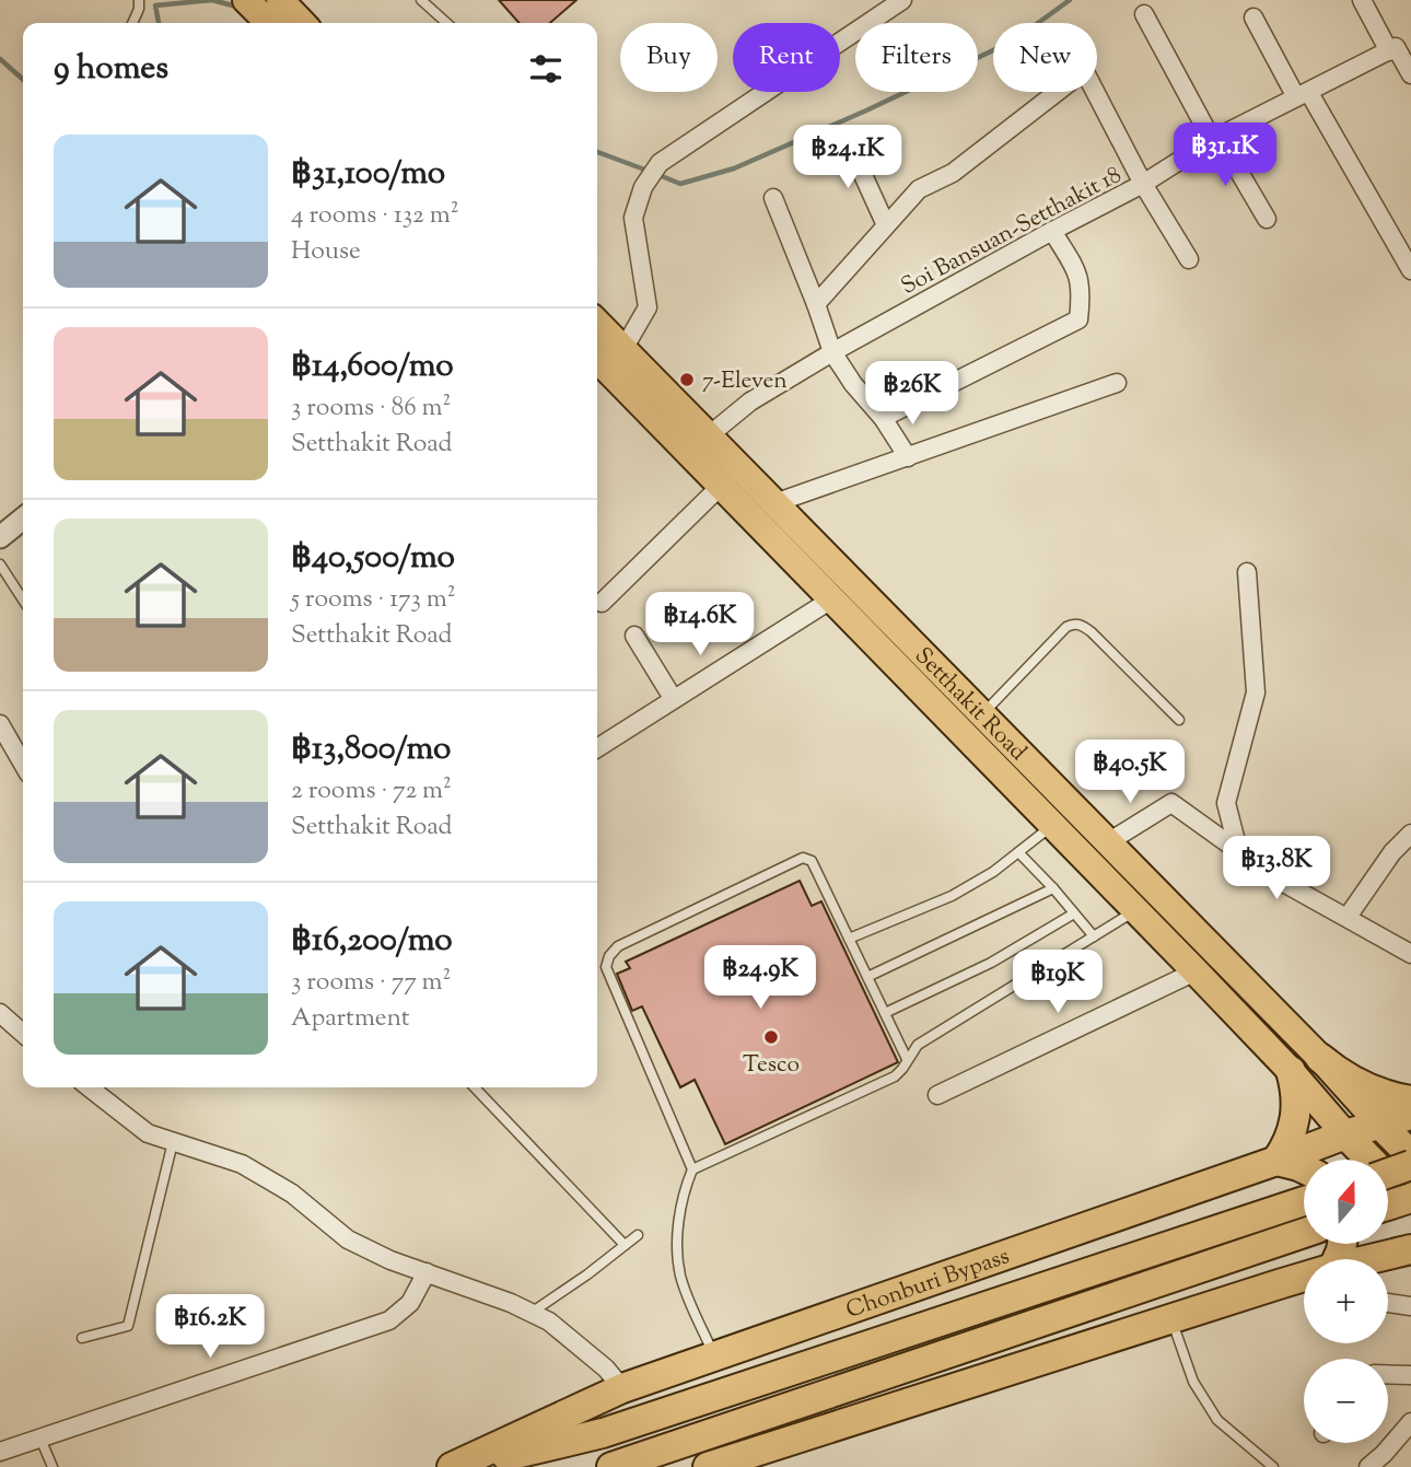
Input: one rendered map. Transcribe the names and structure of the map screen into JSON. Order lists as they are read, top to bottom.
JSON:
{
  "streets": {
    "highway": ["Chonburi Bypass"],
    "main road": ["Setthakit Road"],
    "street": ["Soi Bansuan-Setthakit 18"]
  },
  "crossings": [
    ["Soi Bansuan-Setthakit 18", "Setthakit Road"],
    ["Setthakit Road", "Chonburi Bypass"]
  ],
  "places": ["7-Eleven", "Tesco"],
  "north": "top",
  "page": {
    "chip": [
      "Buy",
      "Rent",
      "Filters",
      "New"
    ],
    "heading": "9 homes",
    "list": [
      {
        "name": "฿31,100/mo",
        "note": "4 rooms · 132 m² · House"
      },
      {
        "name": "฿14,600/mo",
        "note": "3 rooms · 86 m² · Setthakit Road"
      },
      {
        "name": "฿40,500/mo",
        "note": "5 rooms · 173 m² · Setthakit Road"
      },
      {
        "name": "฿13,800/mo",
        "note": "2 rooms · 72 m² · Setthakit Road"
      },
      {
        "name": "฿16,200/mo",
        "note": "3 rooms · 77 m² · Apartment"
      }
    ],
    "price": [
      "฿31.1K",
      "฿24.1K",
      "฿26K",
      "฿14.6K",
      "฿40.5K",
      "฿13.8K",
      "฿24.9K",
      "฿19K",
      "฿16.2K"
    ],
    "map_buttons": ["+", "−"]
  }
}
